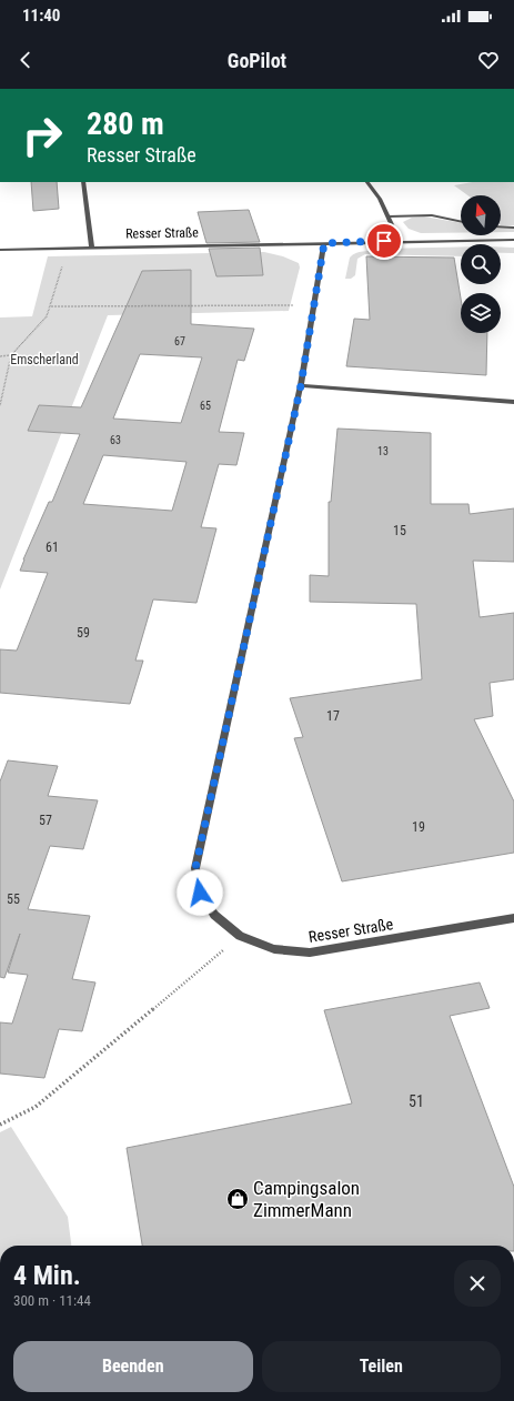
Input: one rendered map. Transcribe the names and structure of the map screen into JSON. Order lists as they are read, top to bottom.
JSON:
{
  "streets": {
    "street": ["Resser Straße"]
  },
  "parks": ["Emscherland"],
  "places": {
    "shop": ["Campingsalon ZimmerMann"]
  },
  "house_numbers": [
    "67",
    "65",
    "63",
    "13",
    "15",
    "61",
    "59",
    "17",
    "57",
    "19",
    "55",
    "51"
  ],
  "north": "top",
  "page": {
    "status": "11:40",
    "header": "GoPilot",
    "turn": ["280 m", "Resser Straße"],
    "heading": ["4 Min.", "300 m · 11:44"],
    "buttons": ["Beenden", "Teilen"]
  }
}
